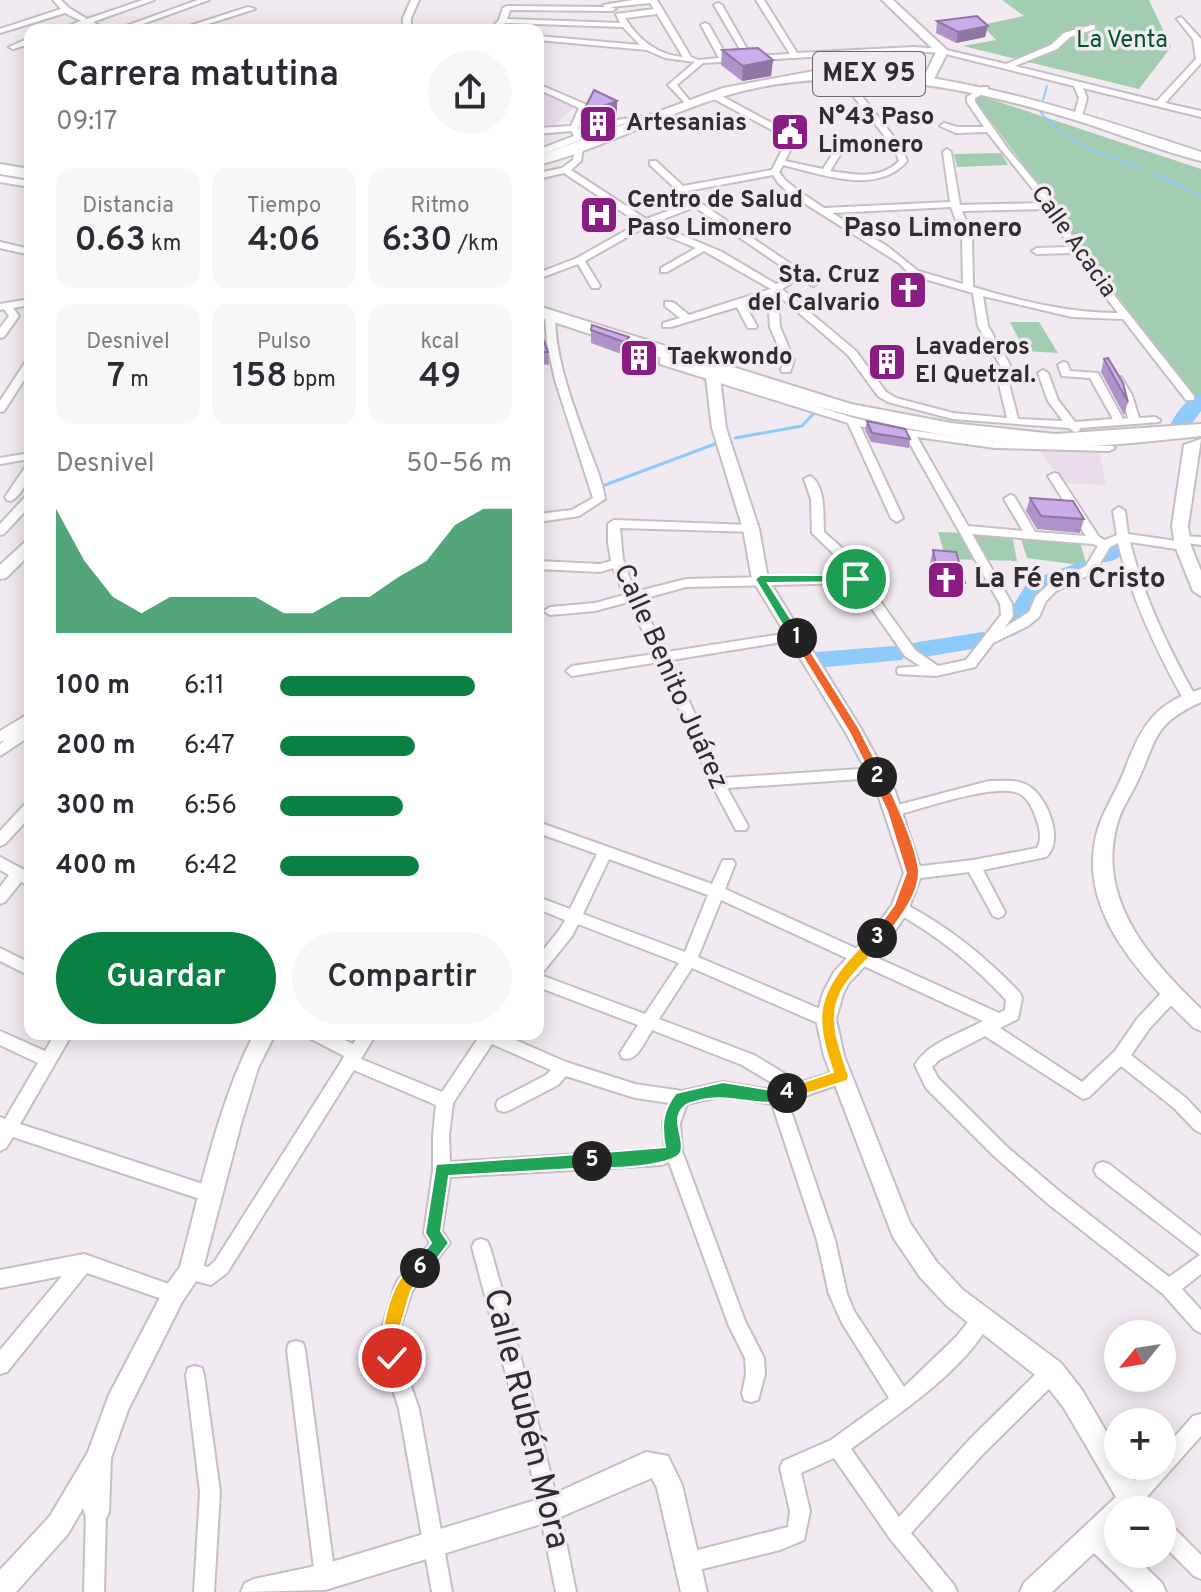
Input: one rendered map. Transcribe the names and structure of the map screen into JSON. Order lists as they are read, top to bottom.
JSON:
{
  "streets": {
    "highway": ["MEX 95"],
    "street": ["Calle Acacia", "Calle Benito Juárez", "Calle Rubén Mora"]
  },
  "crossings": [
    ["MEX 95", "Calle Acacia"]
  ],
  "districts": ["Paso Limonero"],
  "parks": ["La Venta"],
  "places": {
    "building": ["Artesanias", "Taekwondo", "Lavaderos El Quetzal."],
    "public building": ["N°43 Paso Limonero"],
    "hospital": ["Centro de Salud Paso Limonero"],
    "church": ["Sta. Cruz del Calvario", "La Fé en Cristo"]
  },
  "north": "bottom left",
  "page": {
    "heading": ["Carrera matutina", "09:17"],
    "stats": [
      ["Distancia", "0.63 km"],
      ["Tiempo", "4:06"],
      ["Ritmo", "6:30 /km"],
      ["Desnivel", "7 m"],
      ["Pulso", "158 bpm"],
      ["kcal", "49"]
    ],
    "chart": ["Desnivel", "50–56 m"],
    "pins": [
      "1",
      "2",
      "3",
      "4",
      "5",
      "6"
    ],
    "list": [
      {
        "name": "100 m",
        "note": "6:11"
      },
      {
        "name": "200 m",
        "note": "6:47"
      },
      {
        "name": "300 m",
        "note": "6:56"
      },
      {
        "name": "400 m",
        "note": "6:42"
      }
    ],
    "buttons": ["Guardar", "Compartir"],
    "map_buttons": ["+", "−"]
  }
}
